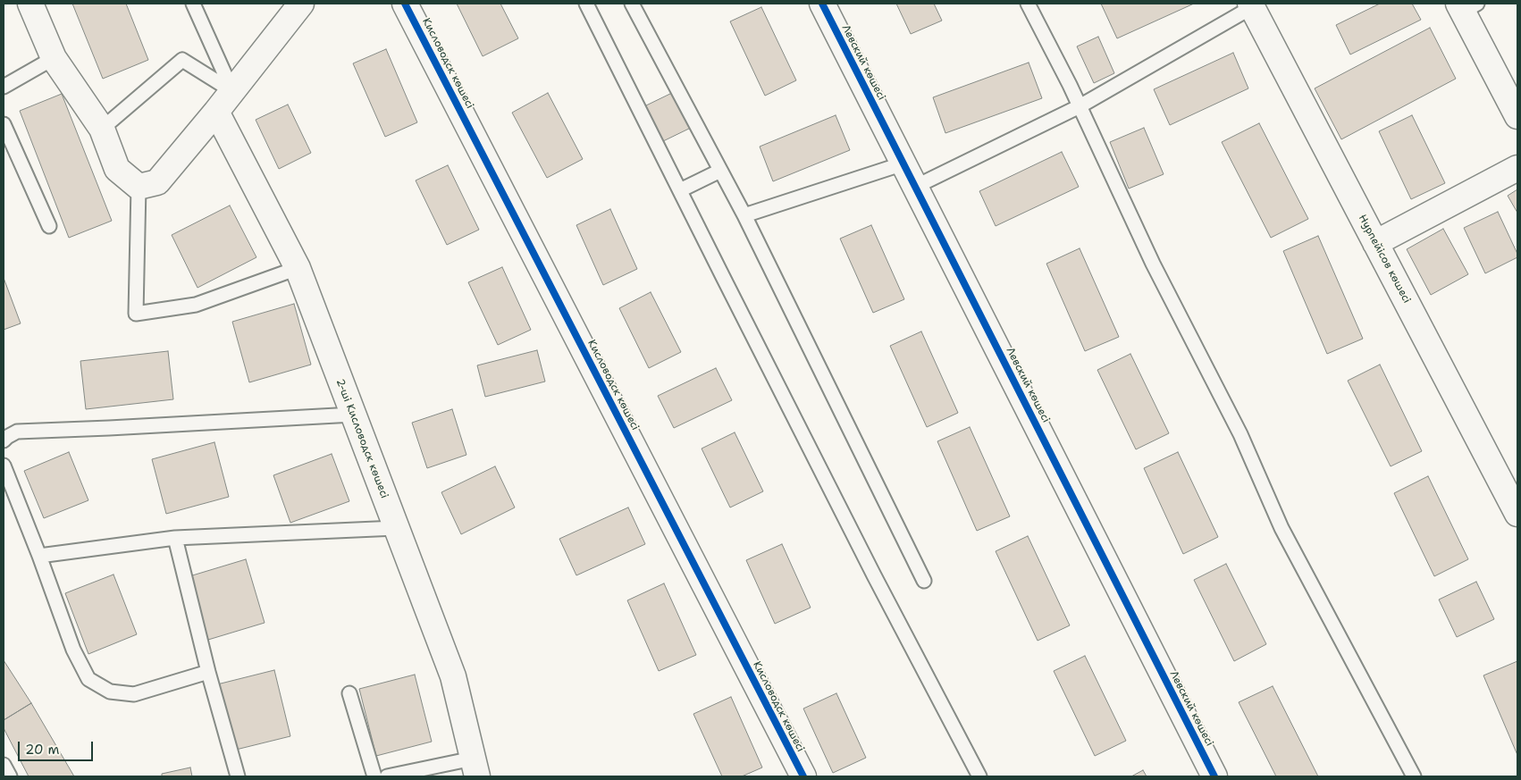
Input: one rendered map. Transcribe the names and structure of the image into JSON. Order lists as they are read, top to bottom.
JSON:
{
  "streets": {
    "street": [
      "Левский көшесі",
      "Кисловодск көшесі",
      "Нурпейісов көшесі",
      "2-ші Кисловодск көшесі"
    ]
  },
  "scale_bar": "20 m"
}
